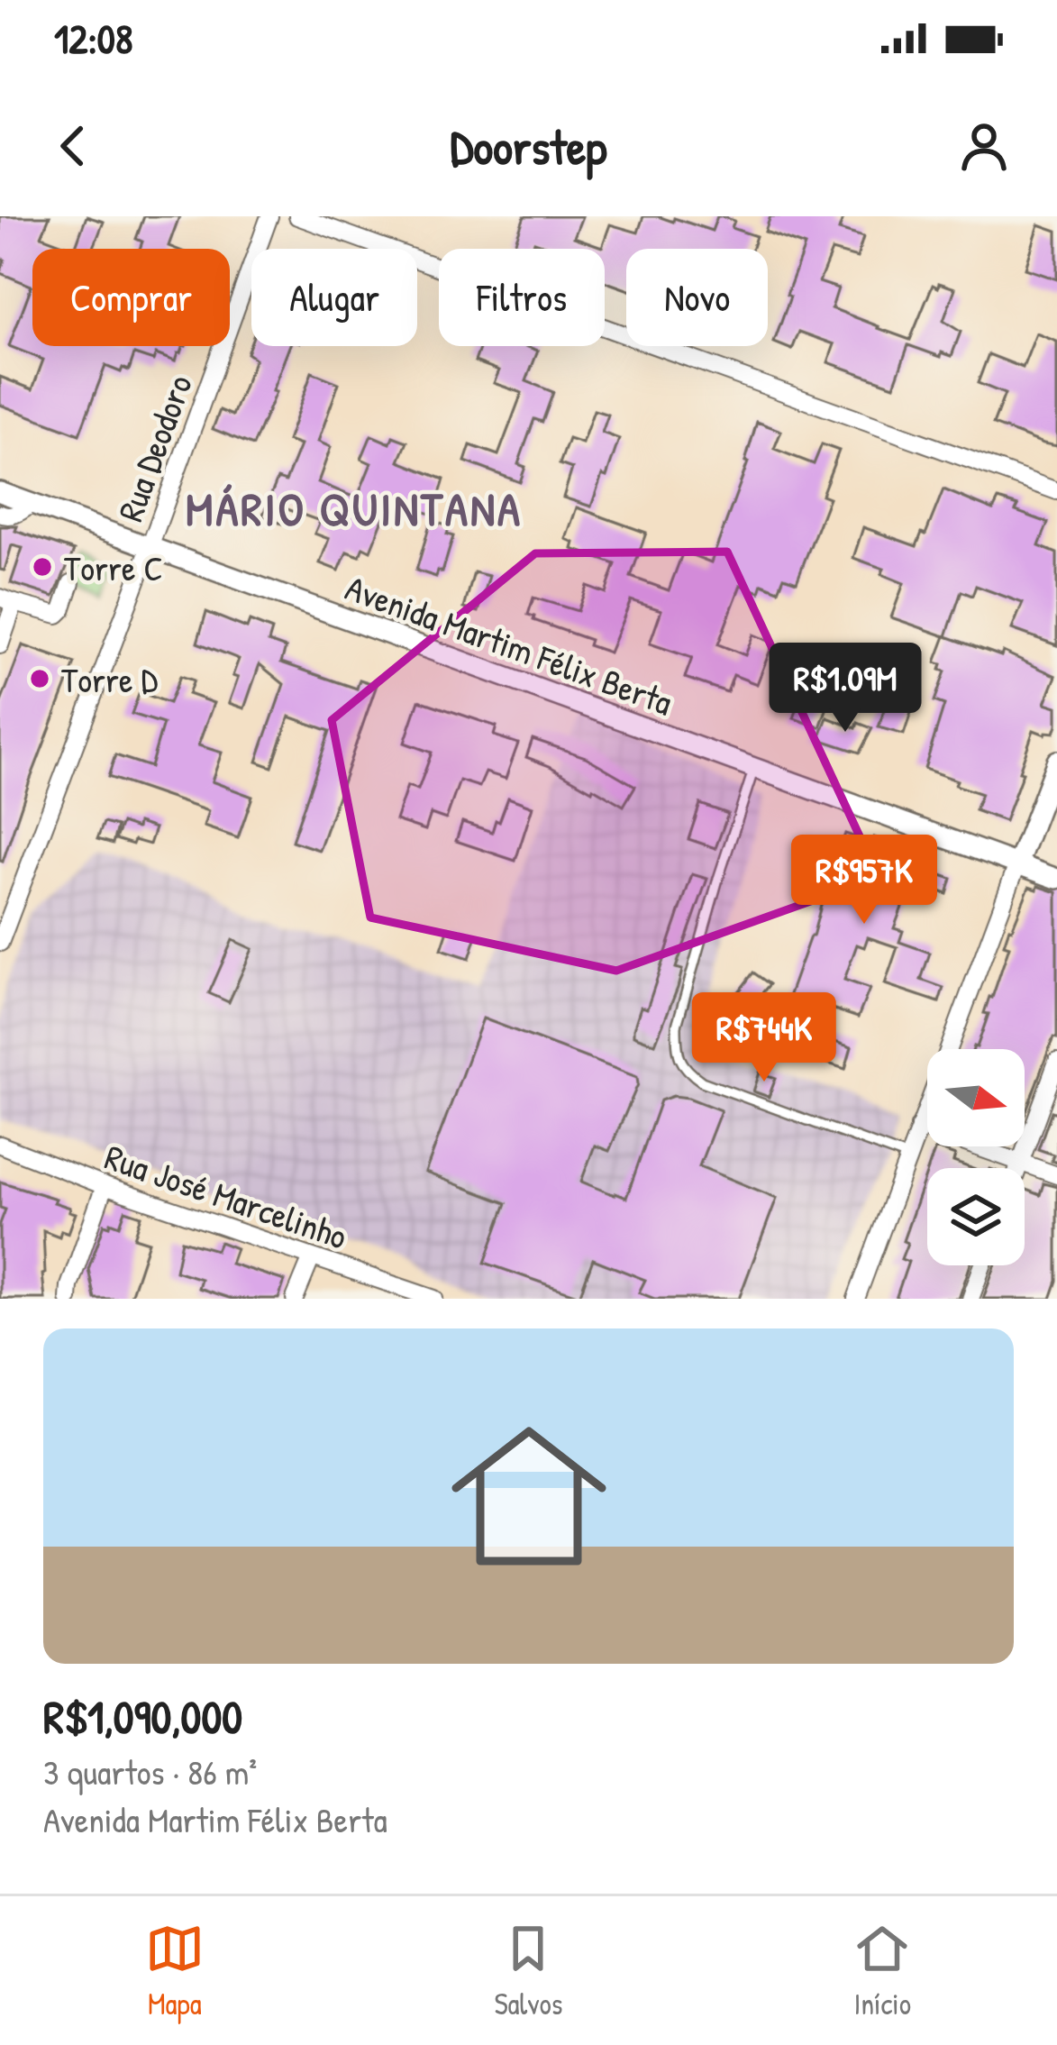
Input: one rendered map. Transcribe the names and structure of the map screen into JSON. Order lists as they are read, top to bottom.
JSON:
{
  "streets": {
    "street": ["Rua Deodoro", "Avenida Martim Félix Berta", "Rua José Marcelinho"]
  },
  "crossings": [
    ["Rua Deodoro", "Avenida Martim Félix Berta"]
  ],
  "districts": ["MÁRIO QUINTANA"],
  "places": ["Torre C", "Torre D"],
  "north": "right",
  "page": {
    "status": "12:08",
    "header": "Doorstep",
    "chip": [
      "Comprar",
      "Alugar",
      "Filtros",
      "Novo"
    ],
    "price": ["R$1.09M", "R$957K", "R$744K"],
    "list": [
      {
        "name": "R$1,090,000",
        "note": "3 quartos · 86 m² · Avenida Martim Félix Berta"
      }
    ],
    "tabs": ["Mapa", "Salvos", "Início"]
  }
}
